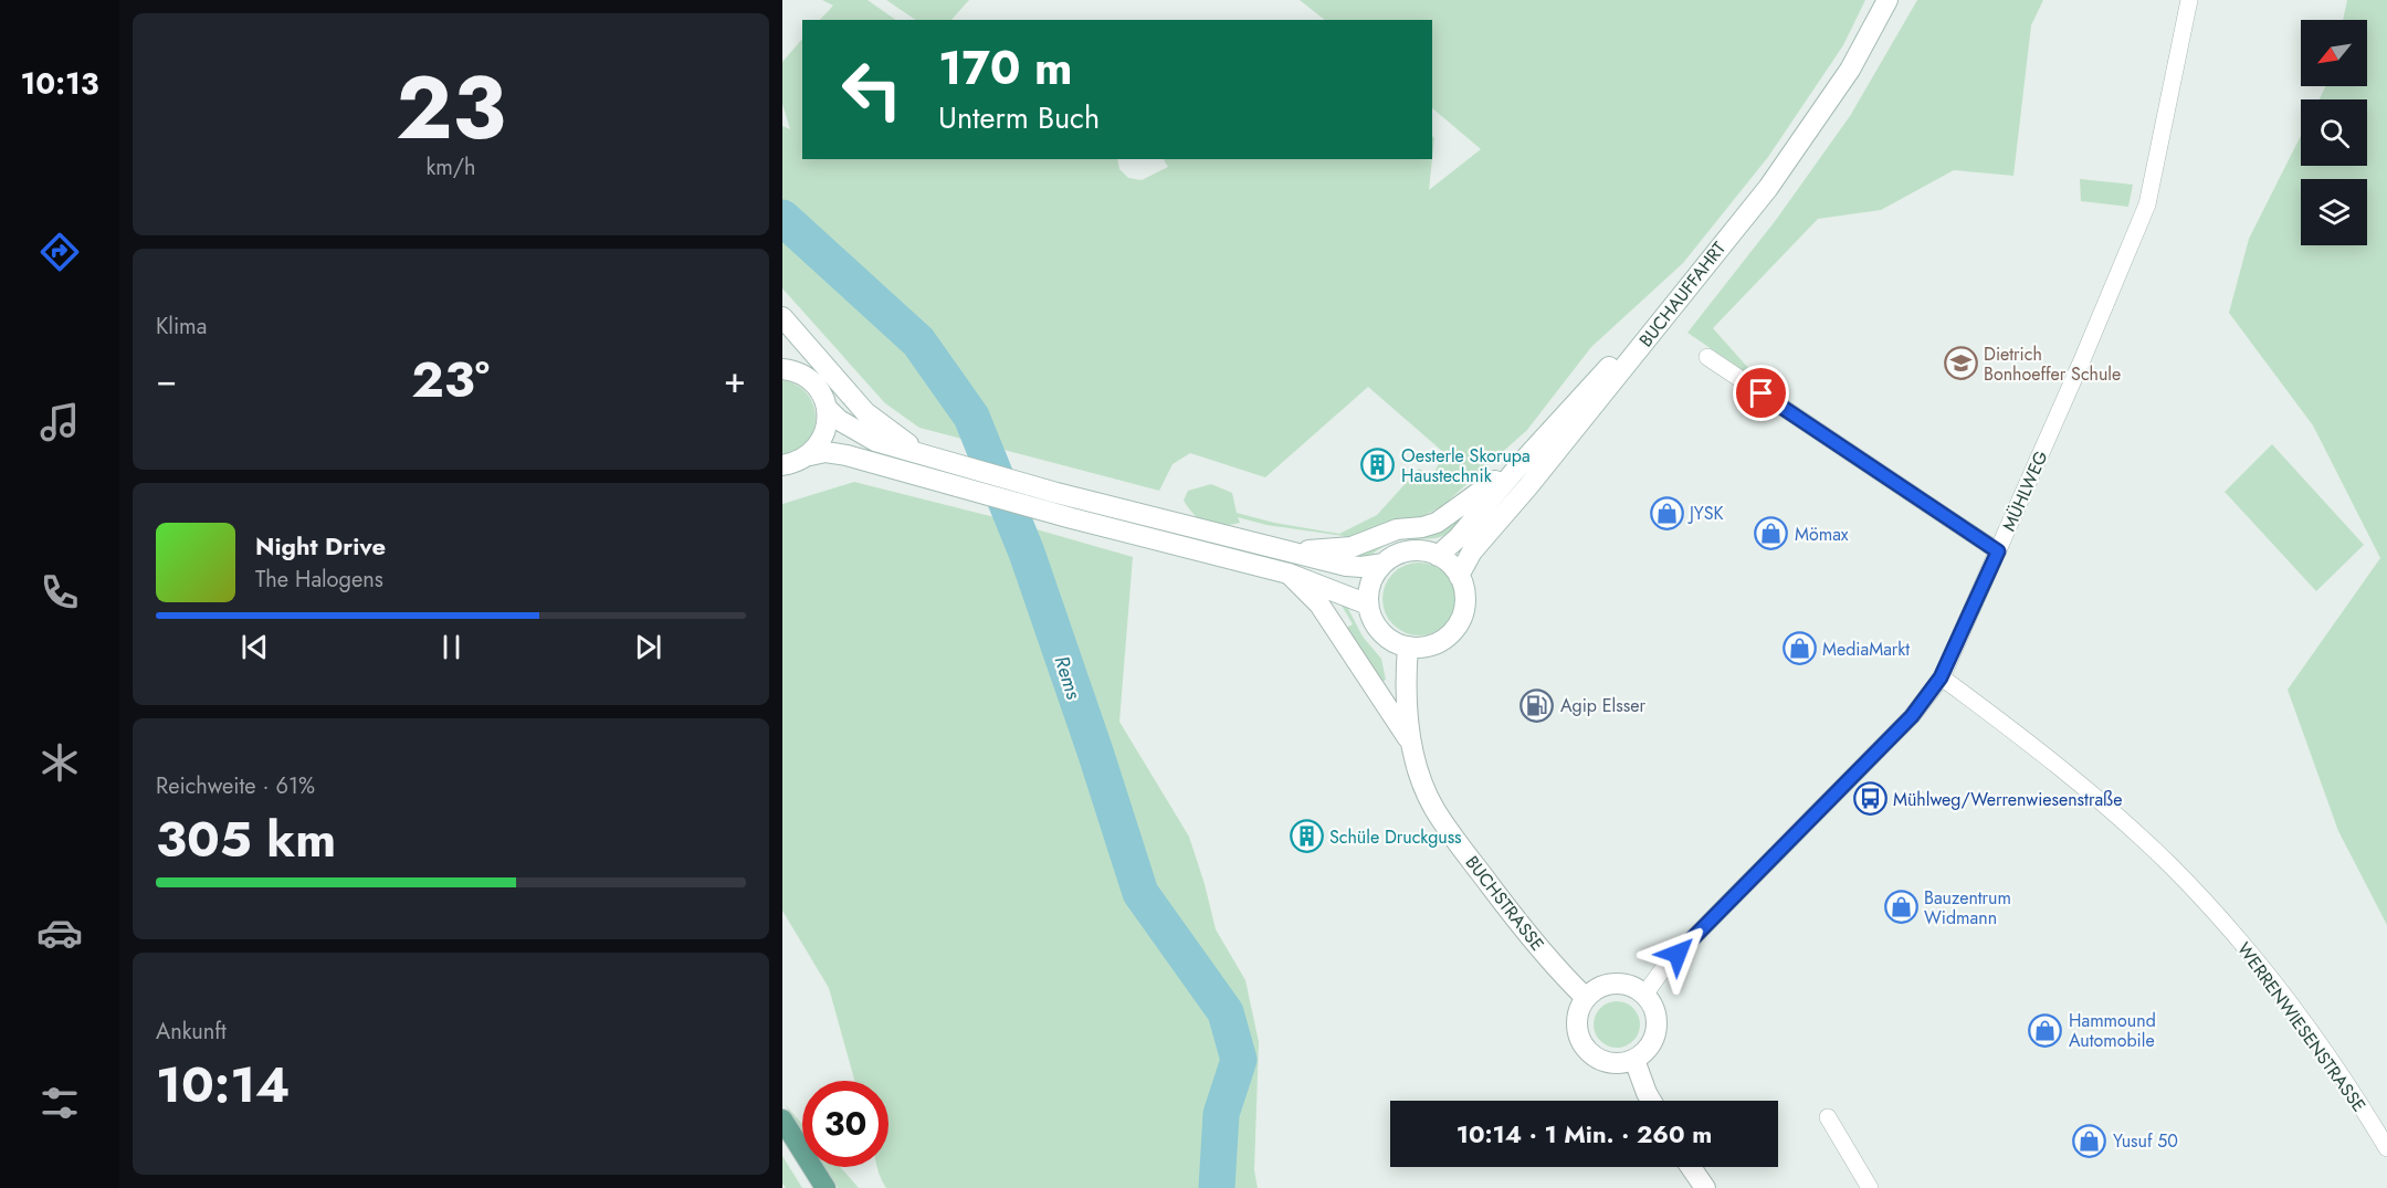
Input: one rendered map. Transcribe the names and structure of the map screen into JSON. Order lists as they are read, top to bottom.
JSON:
{
  "streets": {
    "main road": ["BUCHAUFFAHRT", "BUCHSTRASSE"],
    "street": ["MÜHLWEG", "WERRENWIESENSTRASSE"]
  },
  "crossings": [
    ["BUCHAUFFAHRT", "BUCHSTRASSE"],
    ["MÜHLWEG", "BUCHSTRASSE"],
    ["MÜHLWEG", "WERRENWIESENSTRASSE"]
  ],
  "water": ["Rems"],
  "places": {
    "school or university": ["Dietrich Bonhoeffer Schule"],
    "building": ["Oesterle Skorupa Haustechnik", "Schüle Druckguss"],
    "shop": [
      "JYSK",
      "Mömax",
      "MediaMarkt",
      "Bauzentrum Widmann",
      "Hammound Automobile",
      "Yusuf 50"
    ],
    "fuel station": ["Agip Elsser"],
    "bus stop": ["Mühlweg/Werrenwiesenstraße"]
  },
  "north": "bottom left",
  "page": {
    "tabs": "10:13",
    "tile": [
      ["23", "km/h"],
      "Klima",
      ["Reichweite · 61%", "305 km"],
      ["Ankunft", "10:14"]
    ],
    "turn": ["170 m", "Unterm Buch"],
    "heat": ["−", "23°", "+"],
    "song": ["Night Drive", "The Halogens"],
    "limit": "30",
    "trip": "10:14 · 1 Min. · 260 m"
  }
}
